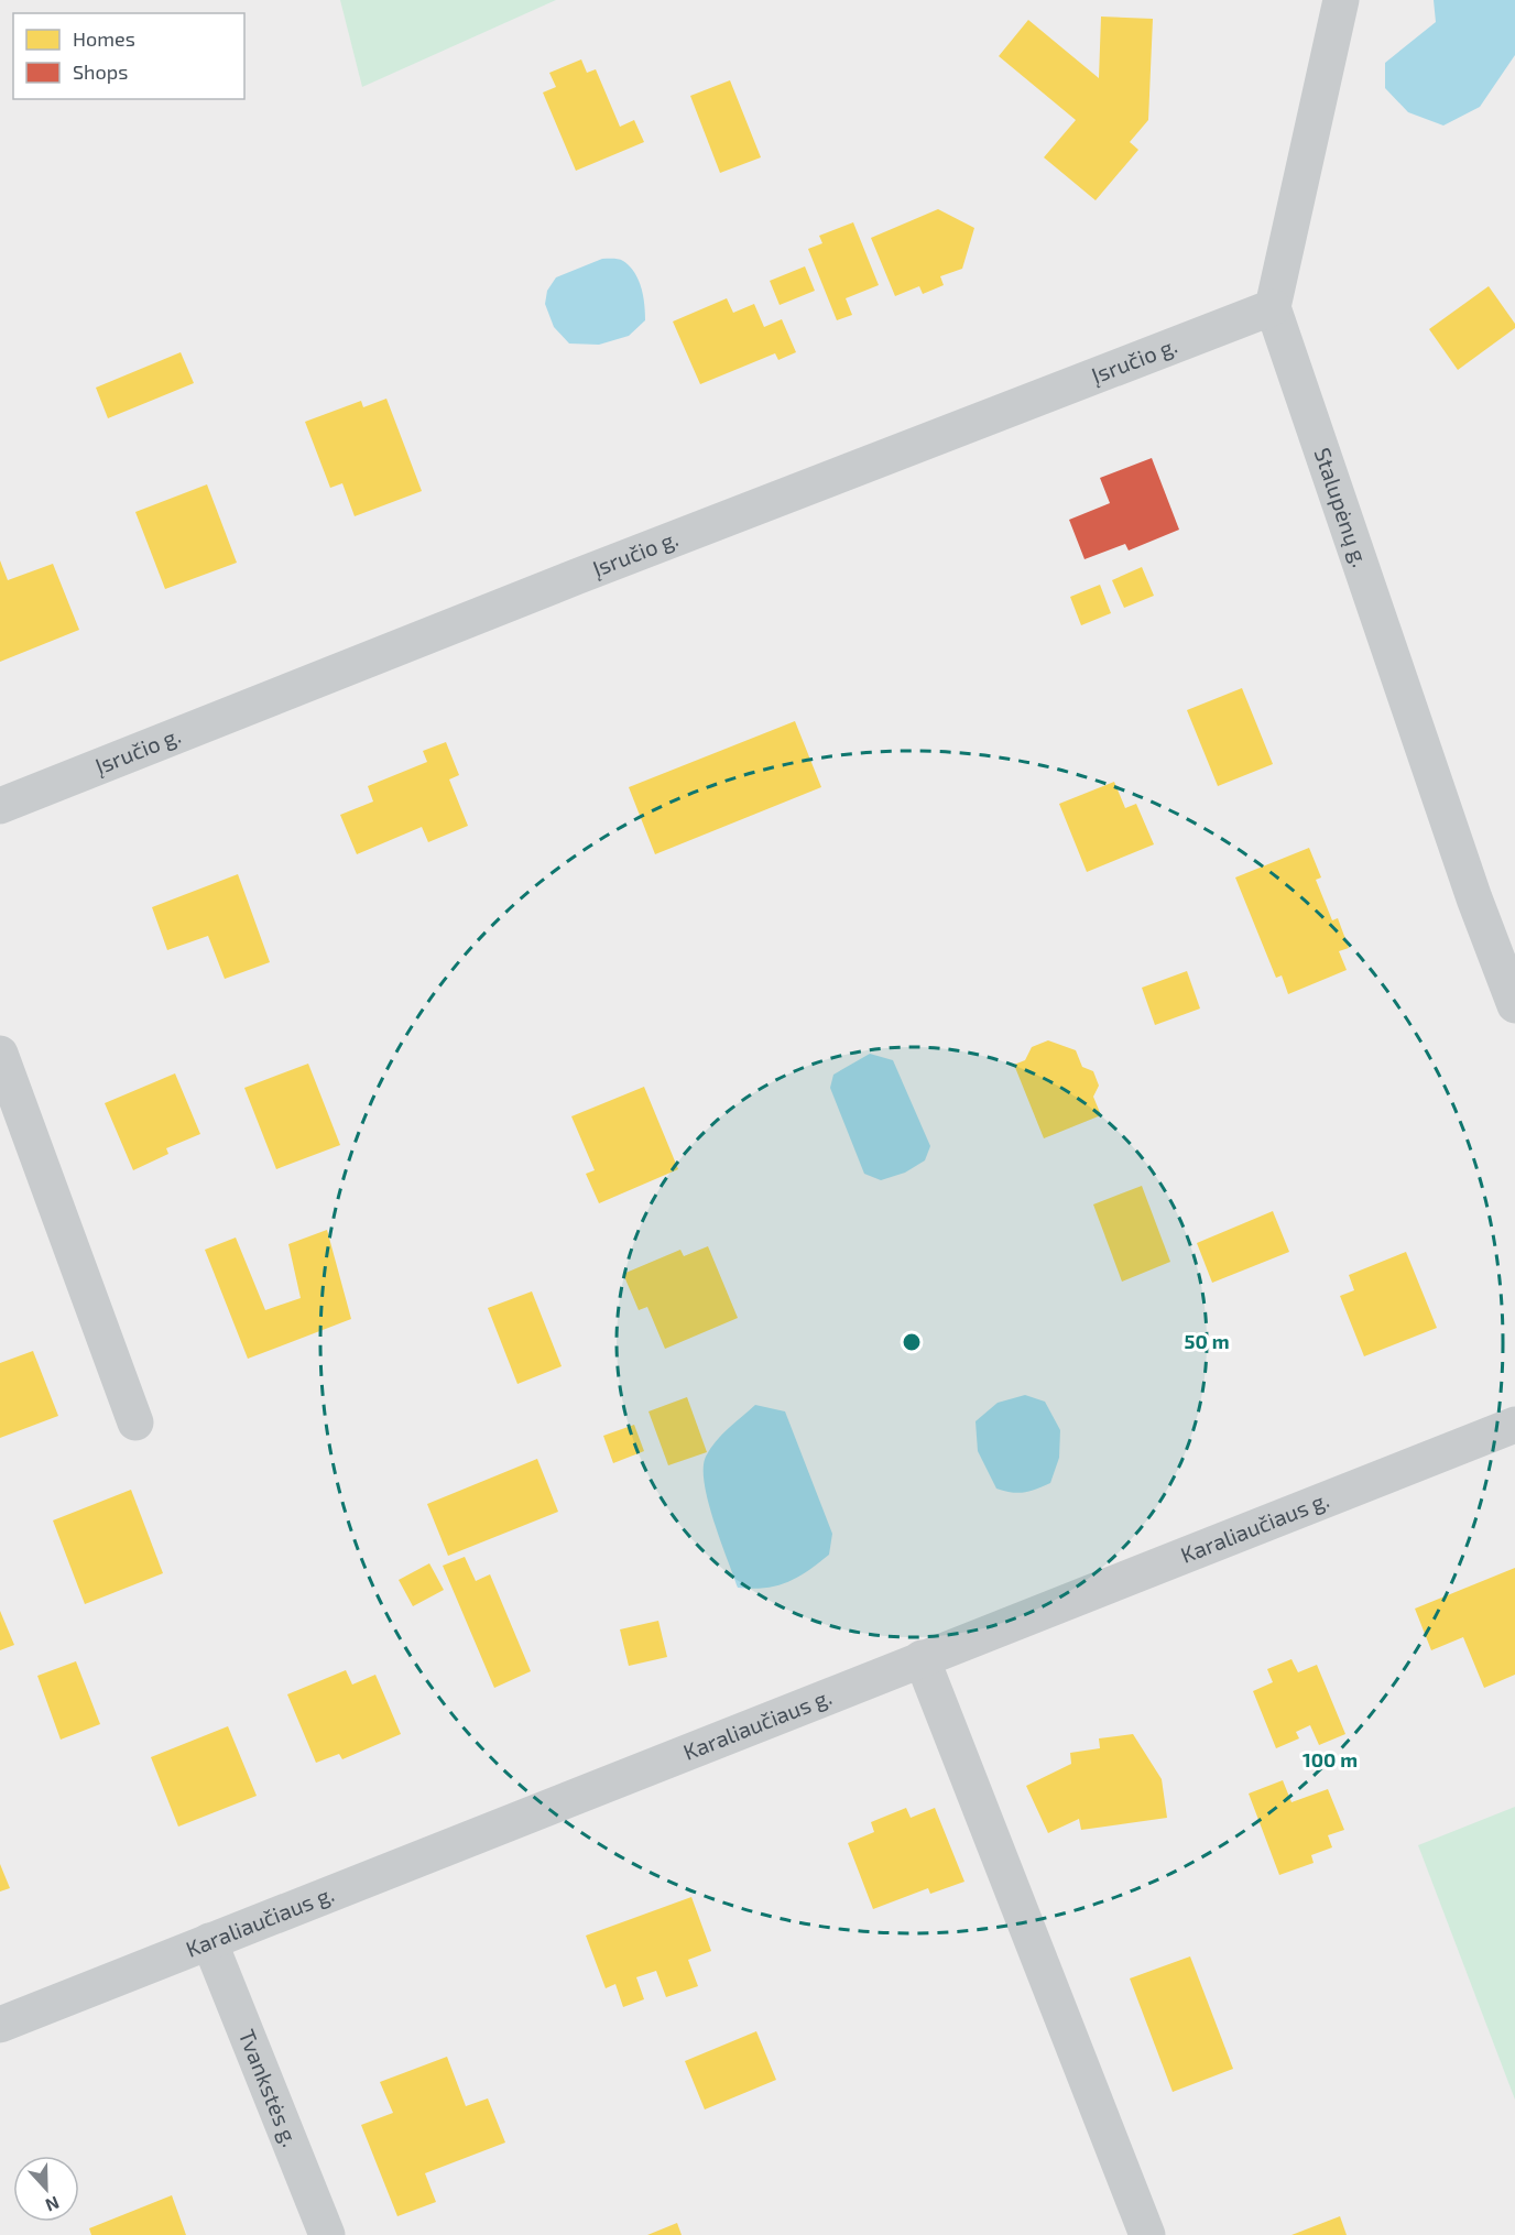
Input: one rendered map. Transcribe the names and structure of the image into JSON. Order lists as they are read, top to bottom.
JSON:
{
  "streets": {
    "street": [
      "Įsručio g.",
      "Stalupėnų g.",
      "Karaliaučiaus g.",
      "Tvankstės g."
    ]
  },
  "crossings": [
    ["Įsručio g.", "Stalupėnų g."],
    ["Karaliaučiaus g.", "Tvankstės g."]
  ],
  "legend": ["Homes", "Shops"],
  "north": "bottom",
  "rings": ["50 m", "100 m"]
}
